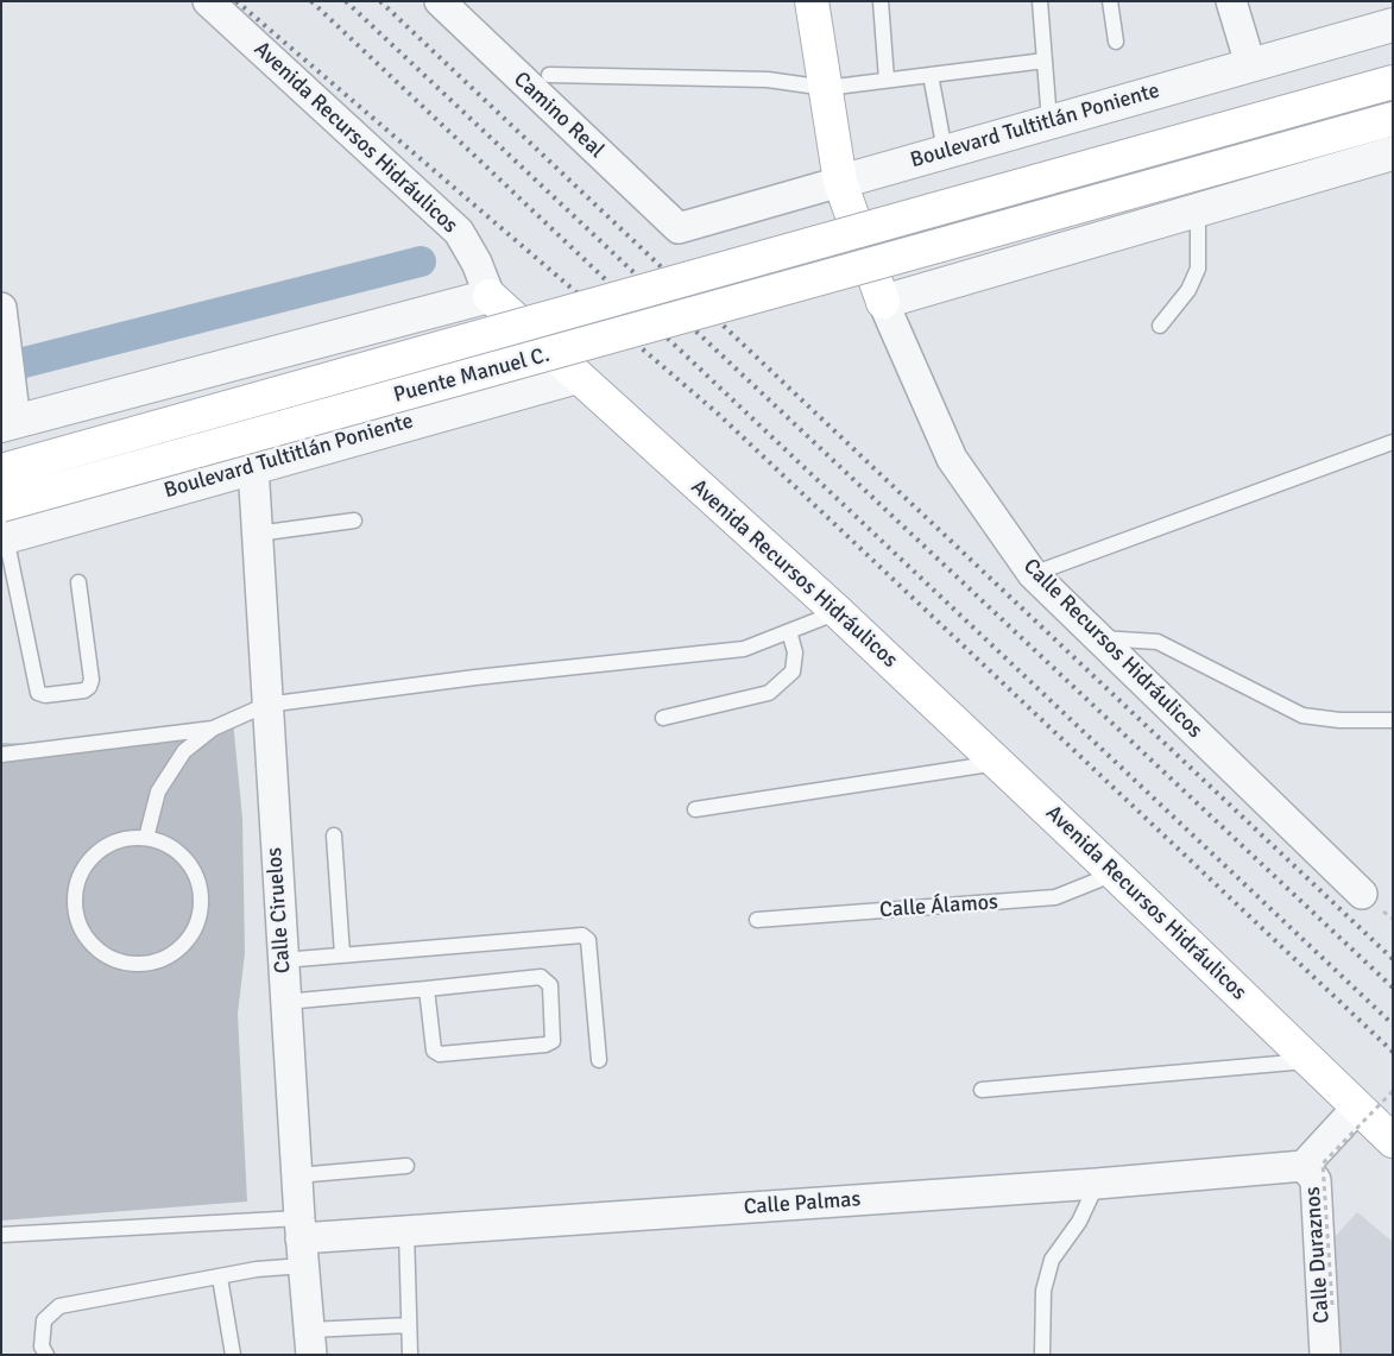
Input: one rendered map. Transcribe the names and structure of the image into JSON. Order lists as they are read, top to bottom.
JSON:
{
  "streets": {
    "main road": ["Avenida Recursos Hidráulicos", "Puente Manuel C."],
    "street": [
      "Camino Real",
      "Boulevard Tultitlán Poniente",
      "Calle Recursos Hidráulicos",
      "Calle Ciruelos",
      "Calle Palmas",
      "Calle Duraznos"
    ],
    "lane": ["Calle Álamos"]
  },
  "crossings": [
    ["Camino Real", "Boulevard Tultitlán Poniente"],
    ["Boulevard Tultitlán Poniente", "Avenida Recursos Hidráulicos"],
    ["Boulevard Tultitlán Poniente", "Calle Ciruelos"],
    ["Avenida Recursos Hidráulicos", "Calle Álamos"],
    ["Avenida Recursos Hidráulicos", "Calle Duraznos"],
    ["Calle Ciruelos", "Calle Palmas"],
    ["Calle Palmas", "Calle Duraznos"]
  ]
}
